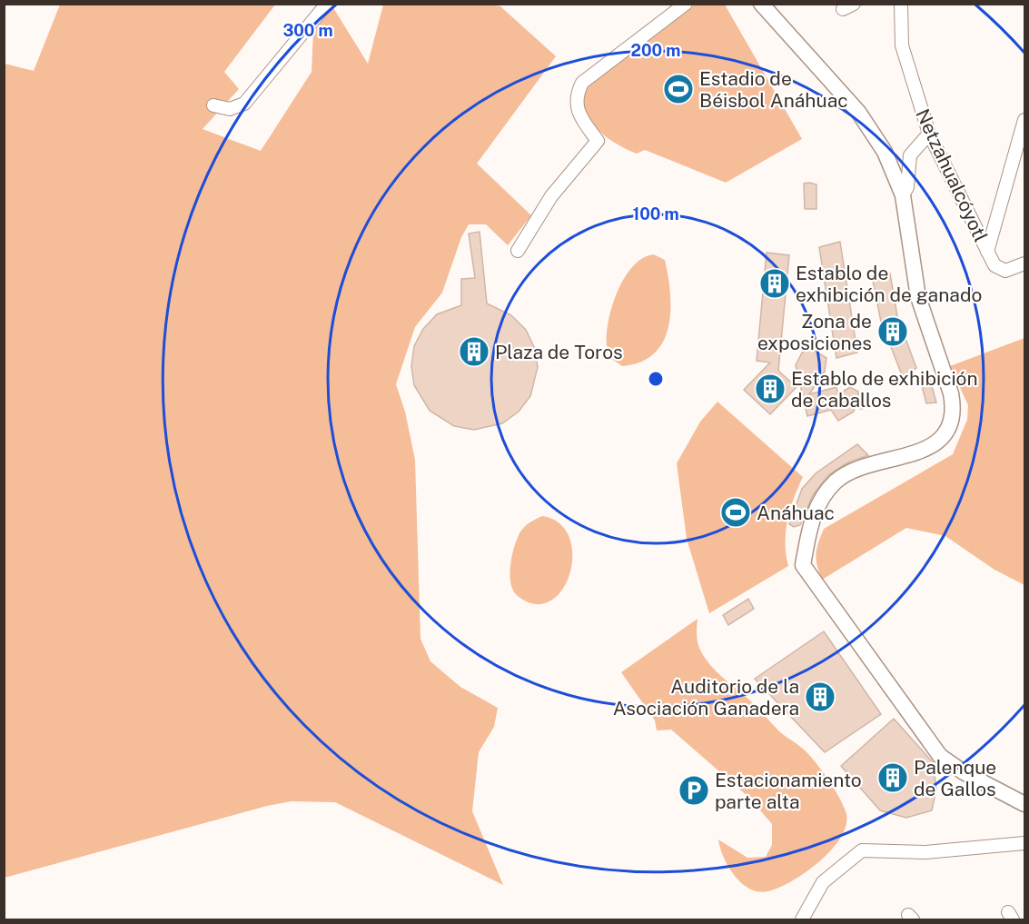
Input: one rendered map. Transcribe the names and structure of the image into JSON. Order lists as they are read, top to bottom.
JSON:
{
  "streets": {
    "street": ["Netzahualcóyotl"]
  },
  "places": {
    "sports": ["Estadio de Béisbol Anáhuac", "Anáhuac"],
    "building": [
      "Establo de exhibición de ganado",
      "Zona de exposiciones",
      "Plaza de Toros",
      "Establo de exhibición de caballos",
      "Auditorio de la Asociación Ganadera",
      "Palenque de Gallos"
    ],
    "parking": ["Estacionamiento parte alta"]
  },
  "rings": ["300 m", "200 m", "100 m"]
}
